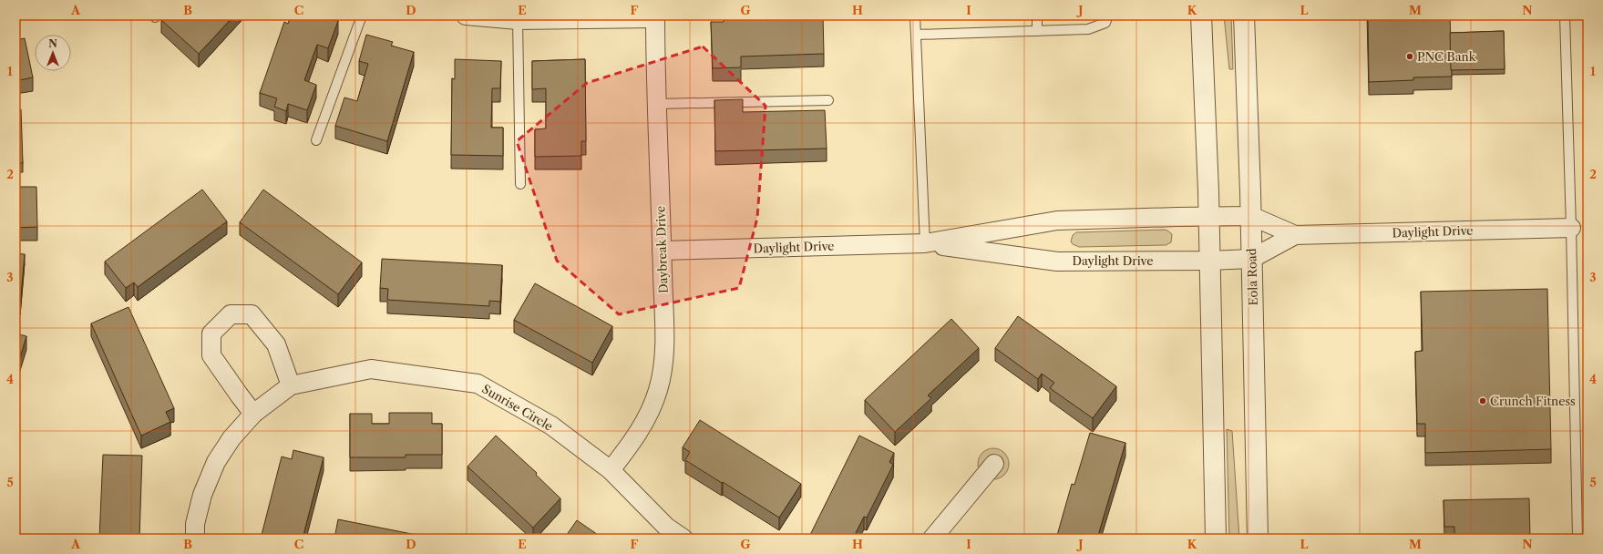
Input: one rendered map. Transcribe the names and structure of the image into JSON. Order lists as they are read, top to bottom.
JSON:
{
  "streets": {
    "street": [
      "Daylight Drive",
      "Daybreak Drive",
      "Eola Road",
      "Sunrise Circle"
    ]
  },
  "crossings": [
    ["Daylight Drive", "Daybreak Drive"],
    ["Daylight Drive", "Eola Road"],
    ["Daybreak Drive", "Sunrise Circle"]
  ],
  "places": ["PNC Bank", "Crunch Fitness"],
  "north": "top",
  "grid": {
    "columns": [
      "A",
      "B",
      "C",
      "D",
      "E",
      "F",
      "G",
      "H",
      "I",
      "J",
      "K",
      "L",
      "M",
      "N"
    ],
    "rows": [
      "1",
      "2",
      "3",
      "4",
      "5"
    ]
  }
}
